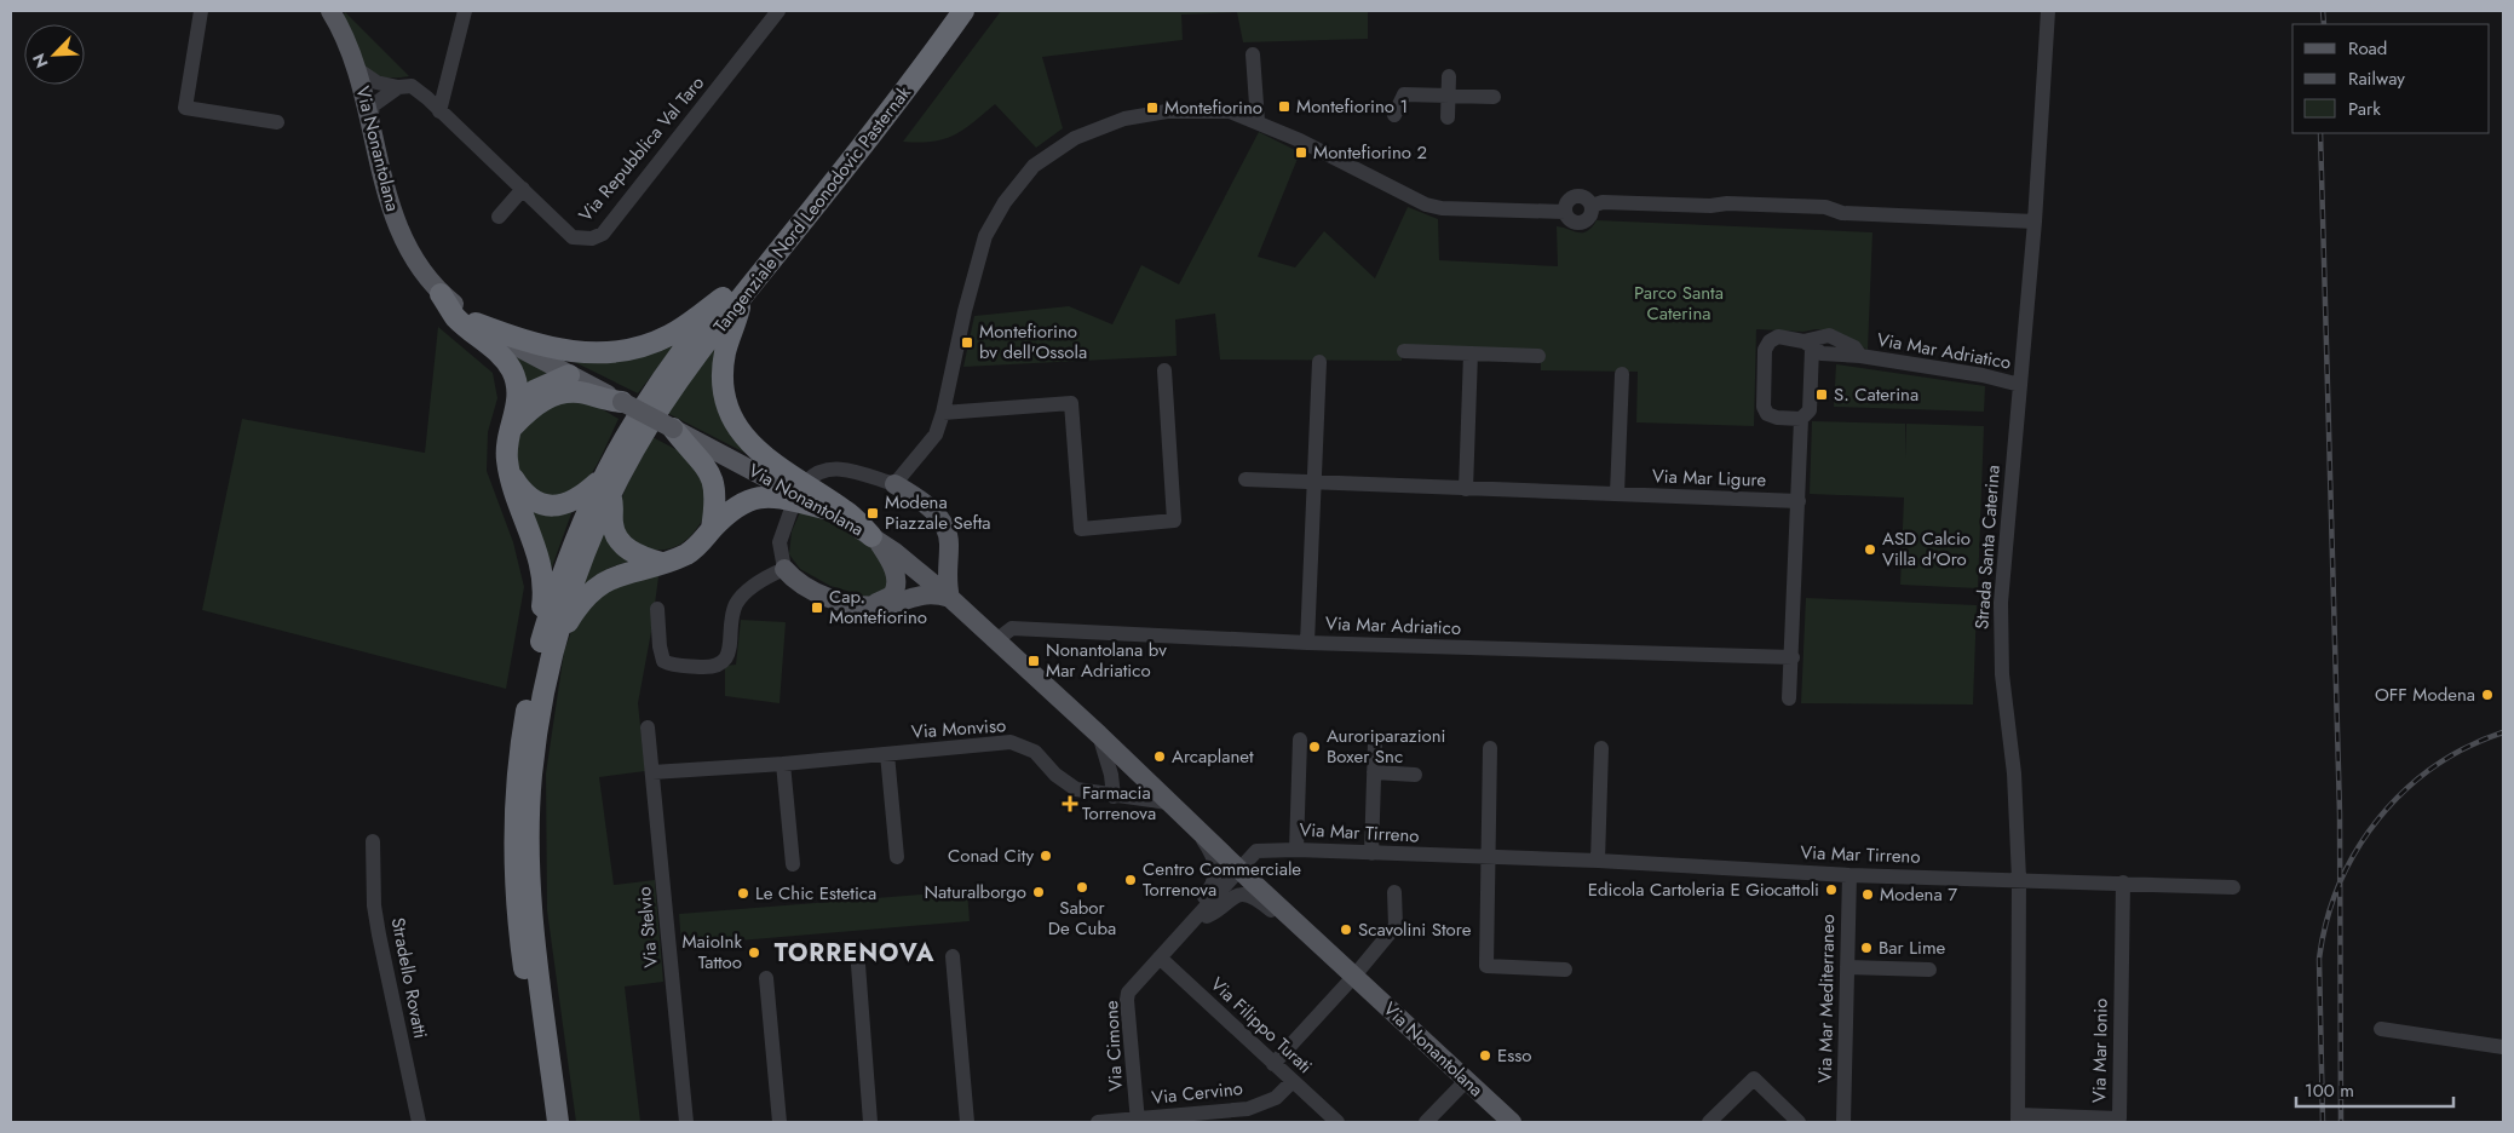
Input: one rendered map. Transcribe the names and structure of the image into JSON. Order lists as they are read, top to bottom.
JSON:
{
  "streets": {
    "highway": ["Tangenziale Nord Leonodovic Pasternak"],
    "main road": ["Via Nonantolana"],
    "street": [
      "Via Repubblica Val Taro",
      "Via Mar Adriatico",
      "Via Mar Ligure",
      "Strada Santa Caterina",
      "Via Monviso",
      "Via Mar Tirreno",
      "Via Stelvio",
      "Stradello Rovatti",
      "Via Mar Mediterraneo",
      "Via Filippo Turati",
      "Via Cimone",
      "Via Mar Ionio",
      "Via Cervino"
    ]
  },
  "crossings": [
    ["Via Nonantolana", "Via Repubblica Val Taro"],
    ["Via Nonantolana", "Via Mar Adriatico"],
    ["Via Nonantolana", "Via Monviso"],
    ["Via Nonantolana", "Via Mar Tirreno"],
    ["Via Nonantolana", "Via Cimone"],
    ["Via Mar Adriatico", "Strada Santa Caterina"],
    ["Strada Santa Caterina", "Via Mar Tirreno"],
    ["Strada Santa Caterina", "Via Mar Ionio"],
    ["Via Monviso", "Via Stelvio"],
    ["Via Mar Tirreno", "Via Mar Mediterraneo"],
    ["Via Mar Tirreno", "Via Cimone"],
    ["Via Mar Tirreno", "Via Mar Ionio"],
    ["Via Filippo Turati", "Via Cimone"],
    ["Via Filippo Turati", "Via Cervino"],
    ["Via Cimone", "Via Cervino"]
  ],
  "districts": ["TORRENOVA"],
  "parks": ["Parco Santa Caterina"],
  "places": {
    "transit": [
      "Montefiorino 1",
      "Montefiorino",
      "Montefiorino 2",
      "Montefiorino bv dell'Ossola",
      "S. Caterina",
      "Modena Piazzale Sefta",
      "Cap. Montefiorino",
      "Nonantolana bv Mar Adriatico"
    ],
    "other": [
      "ASD Calcio Villa d'Oro",
      "OFF Modena",
      "Auroriparazioni Boxer Snc",
      "Arcaplanet",
      "Conad City",
      "Centro Commerciale Torrenova",
      "Sabor De Cuba",
      "Edicola Cartoleria E Giocattoli",
      "Naturalborgo",
      "Le Chic Estetica",
      "Modena 7",
      "Scavolini Store",
      "Bar Lime",
      "MaioInk Tattoo",
      "Esso"
    ],
    "health": ["Farmacia Torrenova"]
  },
  "legend": ["Road", "Railway", "Park"],
  "scale_bar": "100 m",
  "north": "bottom left"
}
